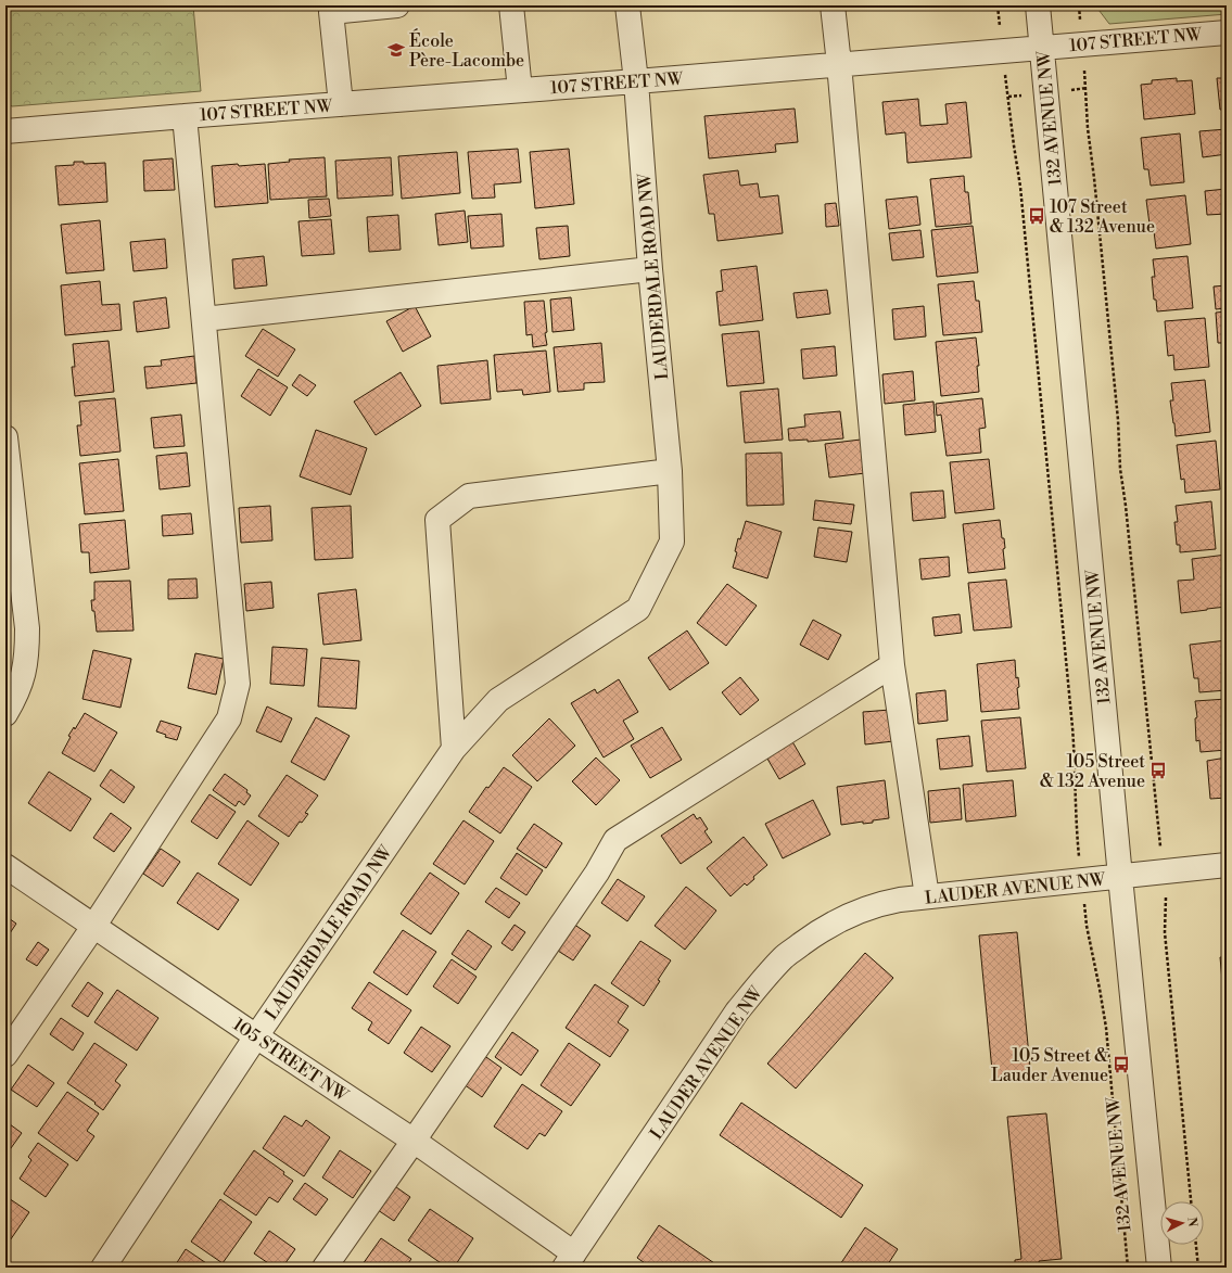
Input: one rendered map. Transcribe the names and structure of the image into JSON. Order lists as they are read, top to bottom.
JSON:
{
  "streets": {
    "street": [
      "107 STREET NW",
      "132 AVENUE NW",
      "LAUDERDALE ROAD NW",
      "LAUDER AVENUE NW",
      "105 STREET NW"
    ]
  },
  "crossings": [
    ["107 STREET NW", "132 AVENUE NW"],
    ["107 STREET NW", "LAUDERDALE ROAD NW"],
    ["132 AVENUE NW", "LAUDER AVENUE NW"],
    ["LAUDERDALE ROAD NW", "105 STREET NW"],
    ["LAUDER AVENUE NW", "105 STREET NW"]
  ],
  "places": {
    "school or university": ["École Père-Lacombe"],
    "bus stop": ["107 Street & 132 Avenue", "105 Street & 132 Avenue", "105 Street & Lauder Avenue"]
  },
  "north": "right"
}
